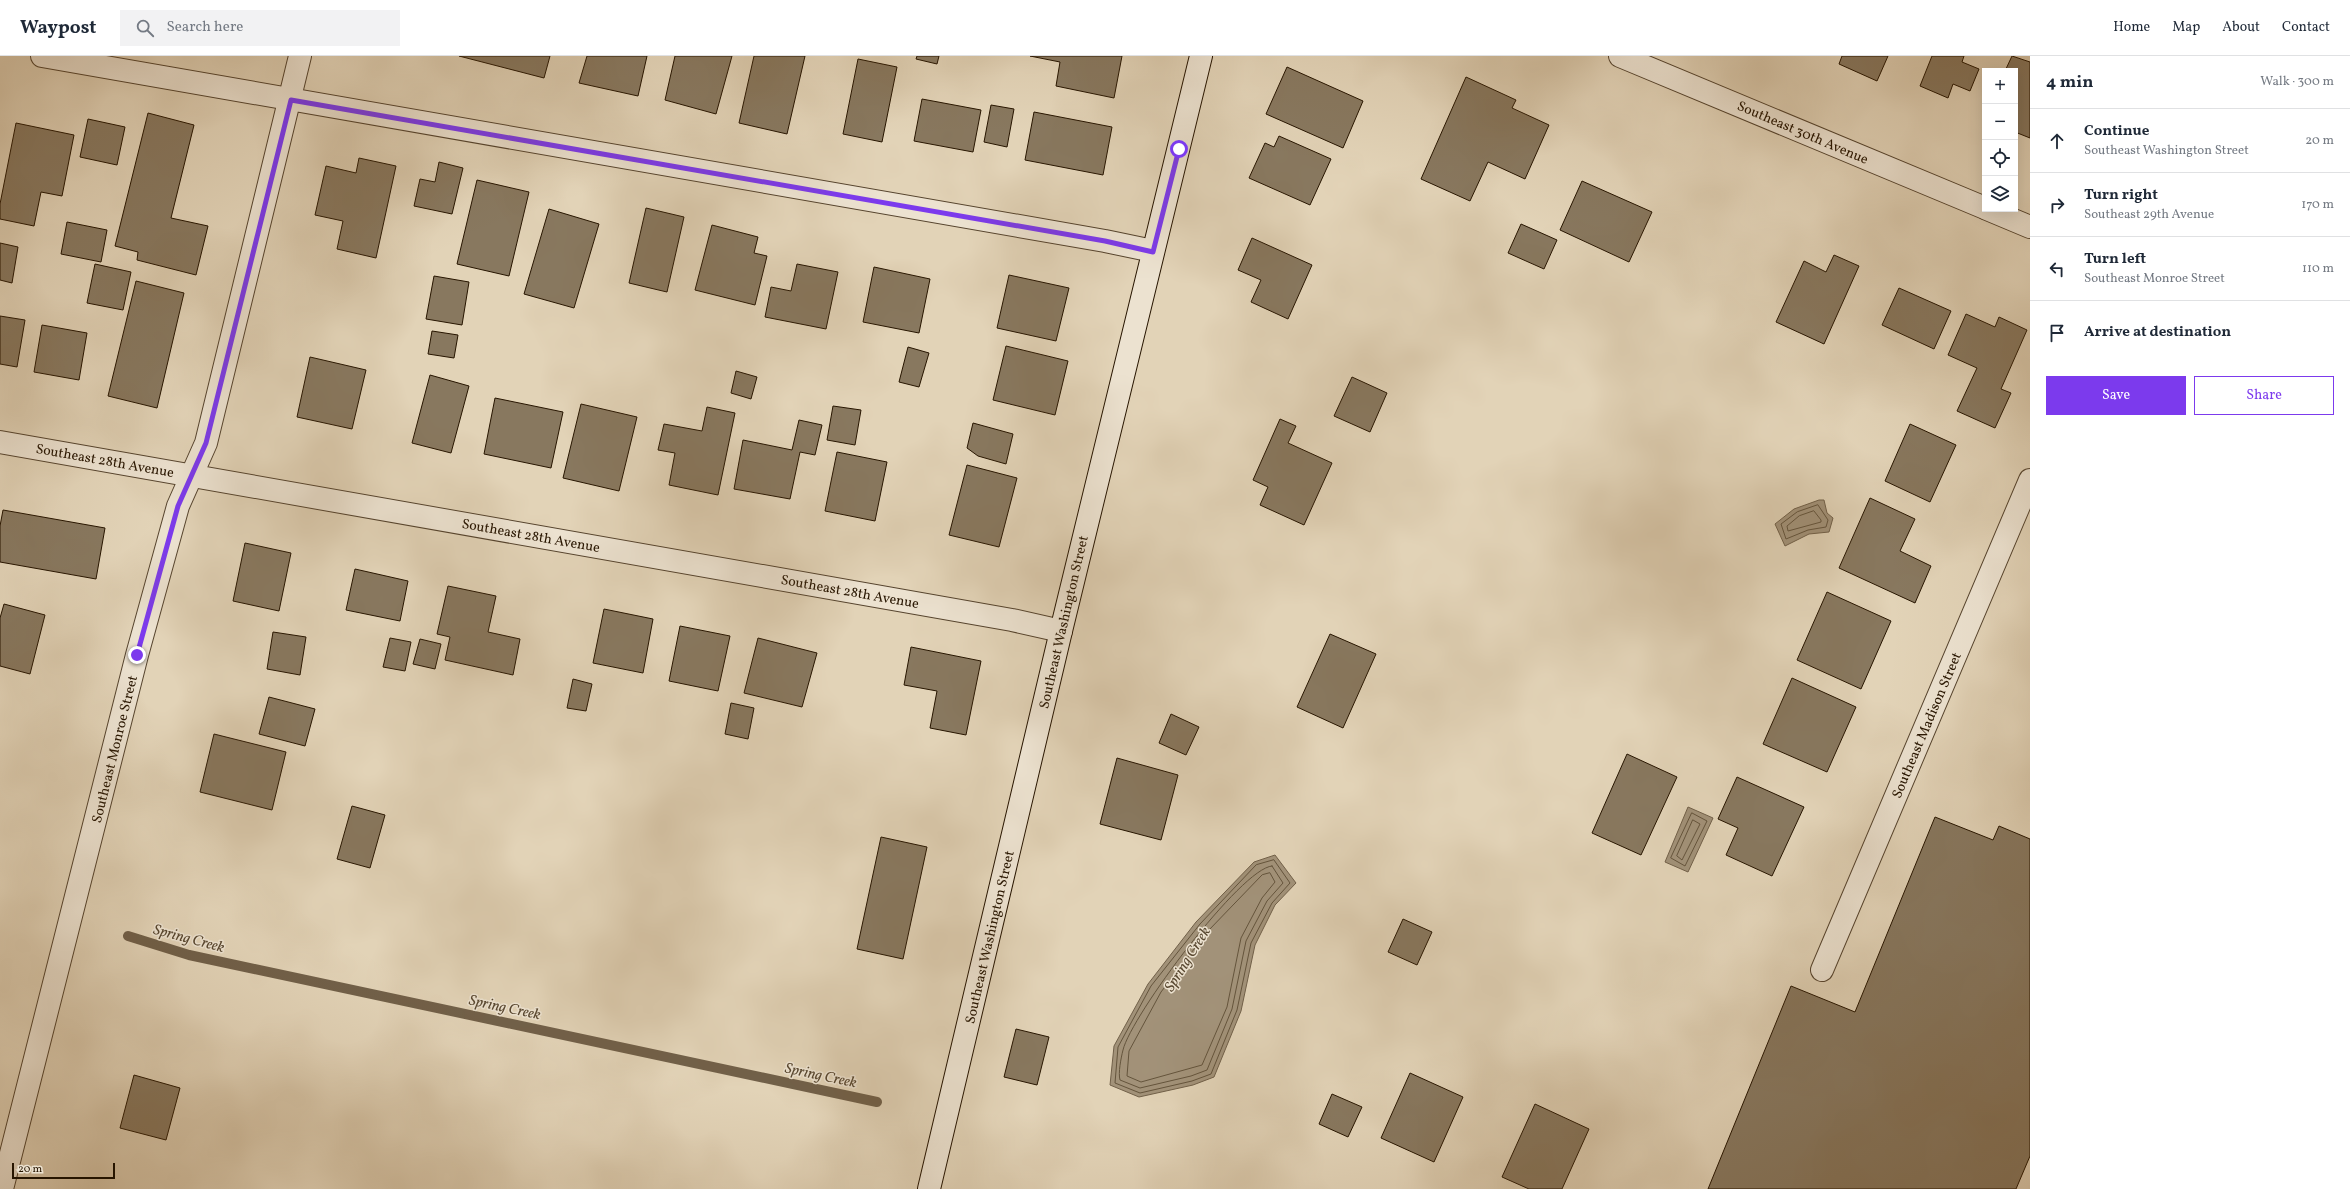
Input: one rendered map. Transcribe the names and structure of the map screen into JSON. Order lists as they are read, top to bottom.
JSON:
{
  "streets": {
    "street": [
      "Southeast 30th Avenue",
      "Southeast 28th Avenue",
      "Southeast Washington Street",
      "Southeast Madison Street",
      "Southeast Monroe Street"
    ]
  },
  "crossings": [
    ["Southeast 28th Avenue", "Southeast Washington Street"],
    ["Southeast 28th Avenue", "Southeast Monroe Street"]
  ],
  "water": ["Spring Creek"],
  "scale_bar": "20 m",
  "page": {
    "header": "Waypost",
    "search": "Search here",
    "nav": [
      "Home",
      "Map",
      "About",
      "Contact"
    ],
    "heading": ["4 min", "Walk · 300 m"],
    "map_buttons": ["+", "−"],
    "list": [
      ["Continue", "Southeast Washington Street", "20 m"],
      ["Turn right", "Southeast 29th Avenue", "170 m"],
      ["Turn left", "Southeast Monroe Street", "110 m"],
      "Arrive at destination"
    ],
    "buttons": ["Save", "Share"],
    "scale": "20 m"
  }
}
